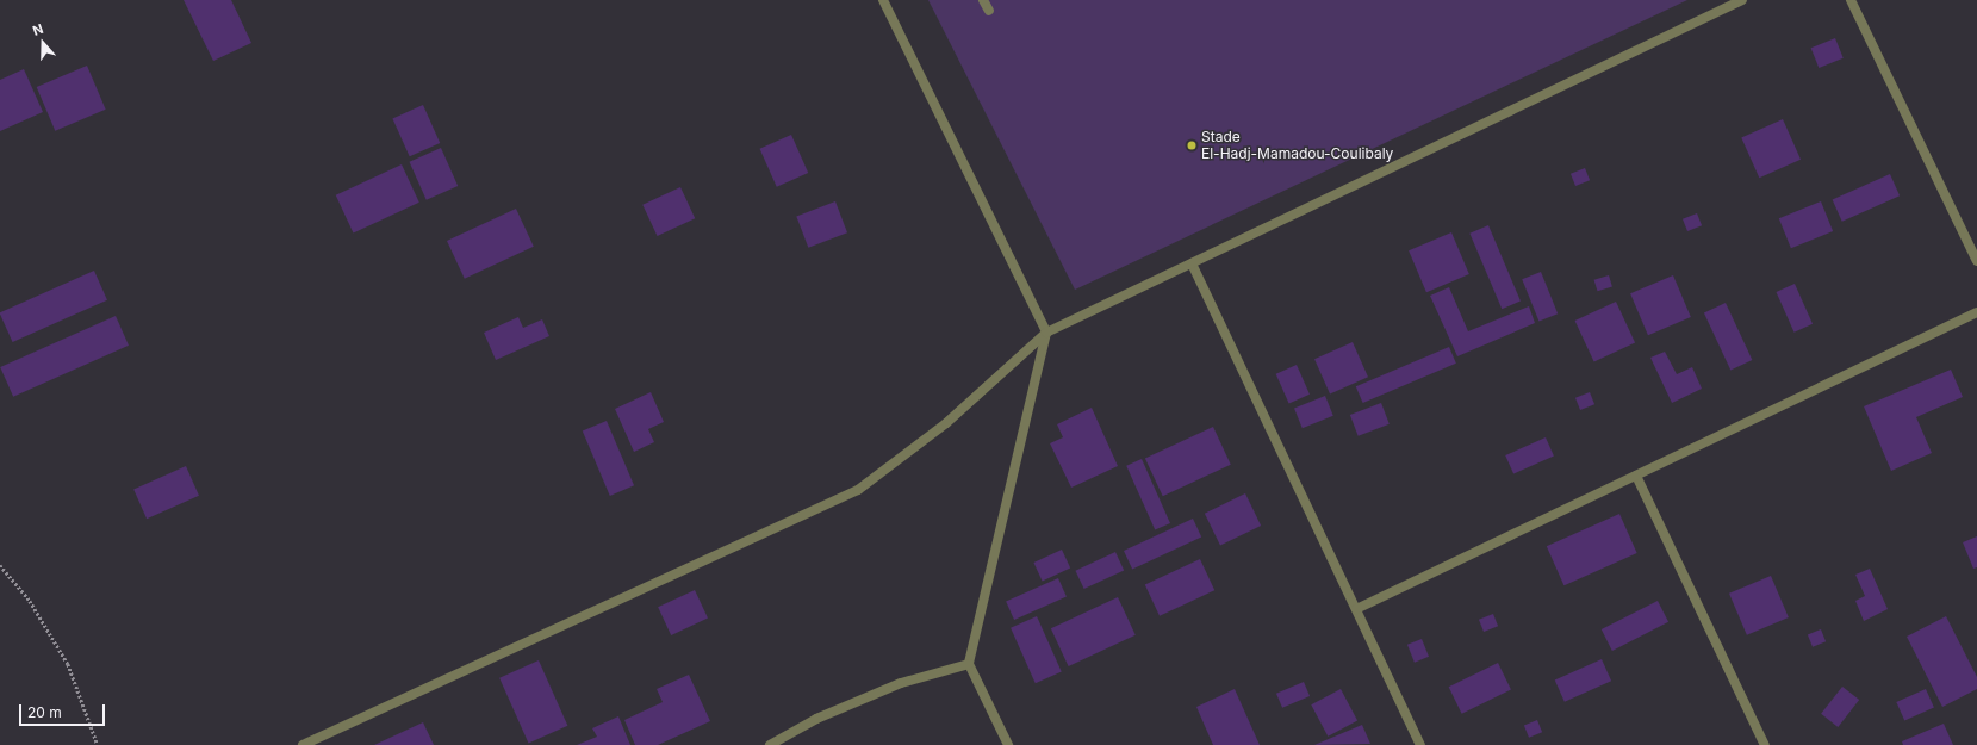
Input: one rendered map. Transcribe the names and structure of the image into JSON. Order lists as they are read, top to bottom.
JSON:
{
  "places": ["Stade El-Hadj-Mamadou-Coulibaly"],
  "scale_bar": "20 m",
  "north": "top"
}
